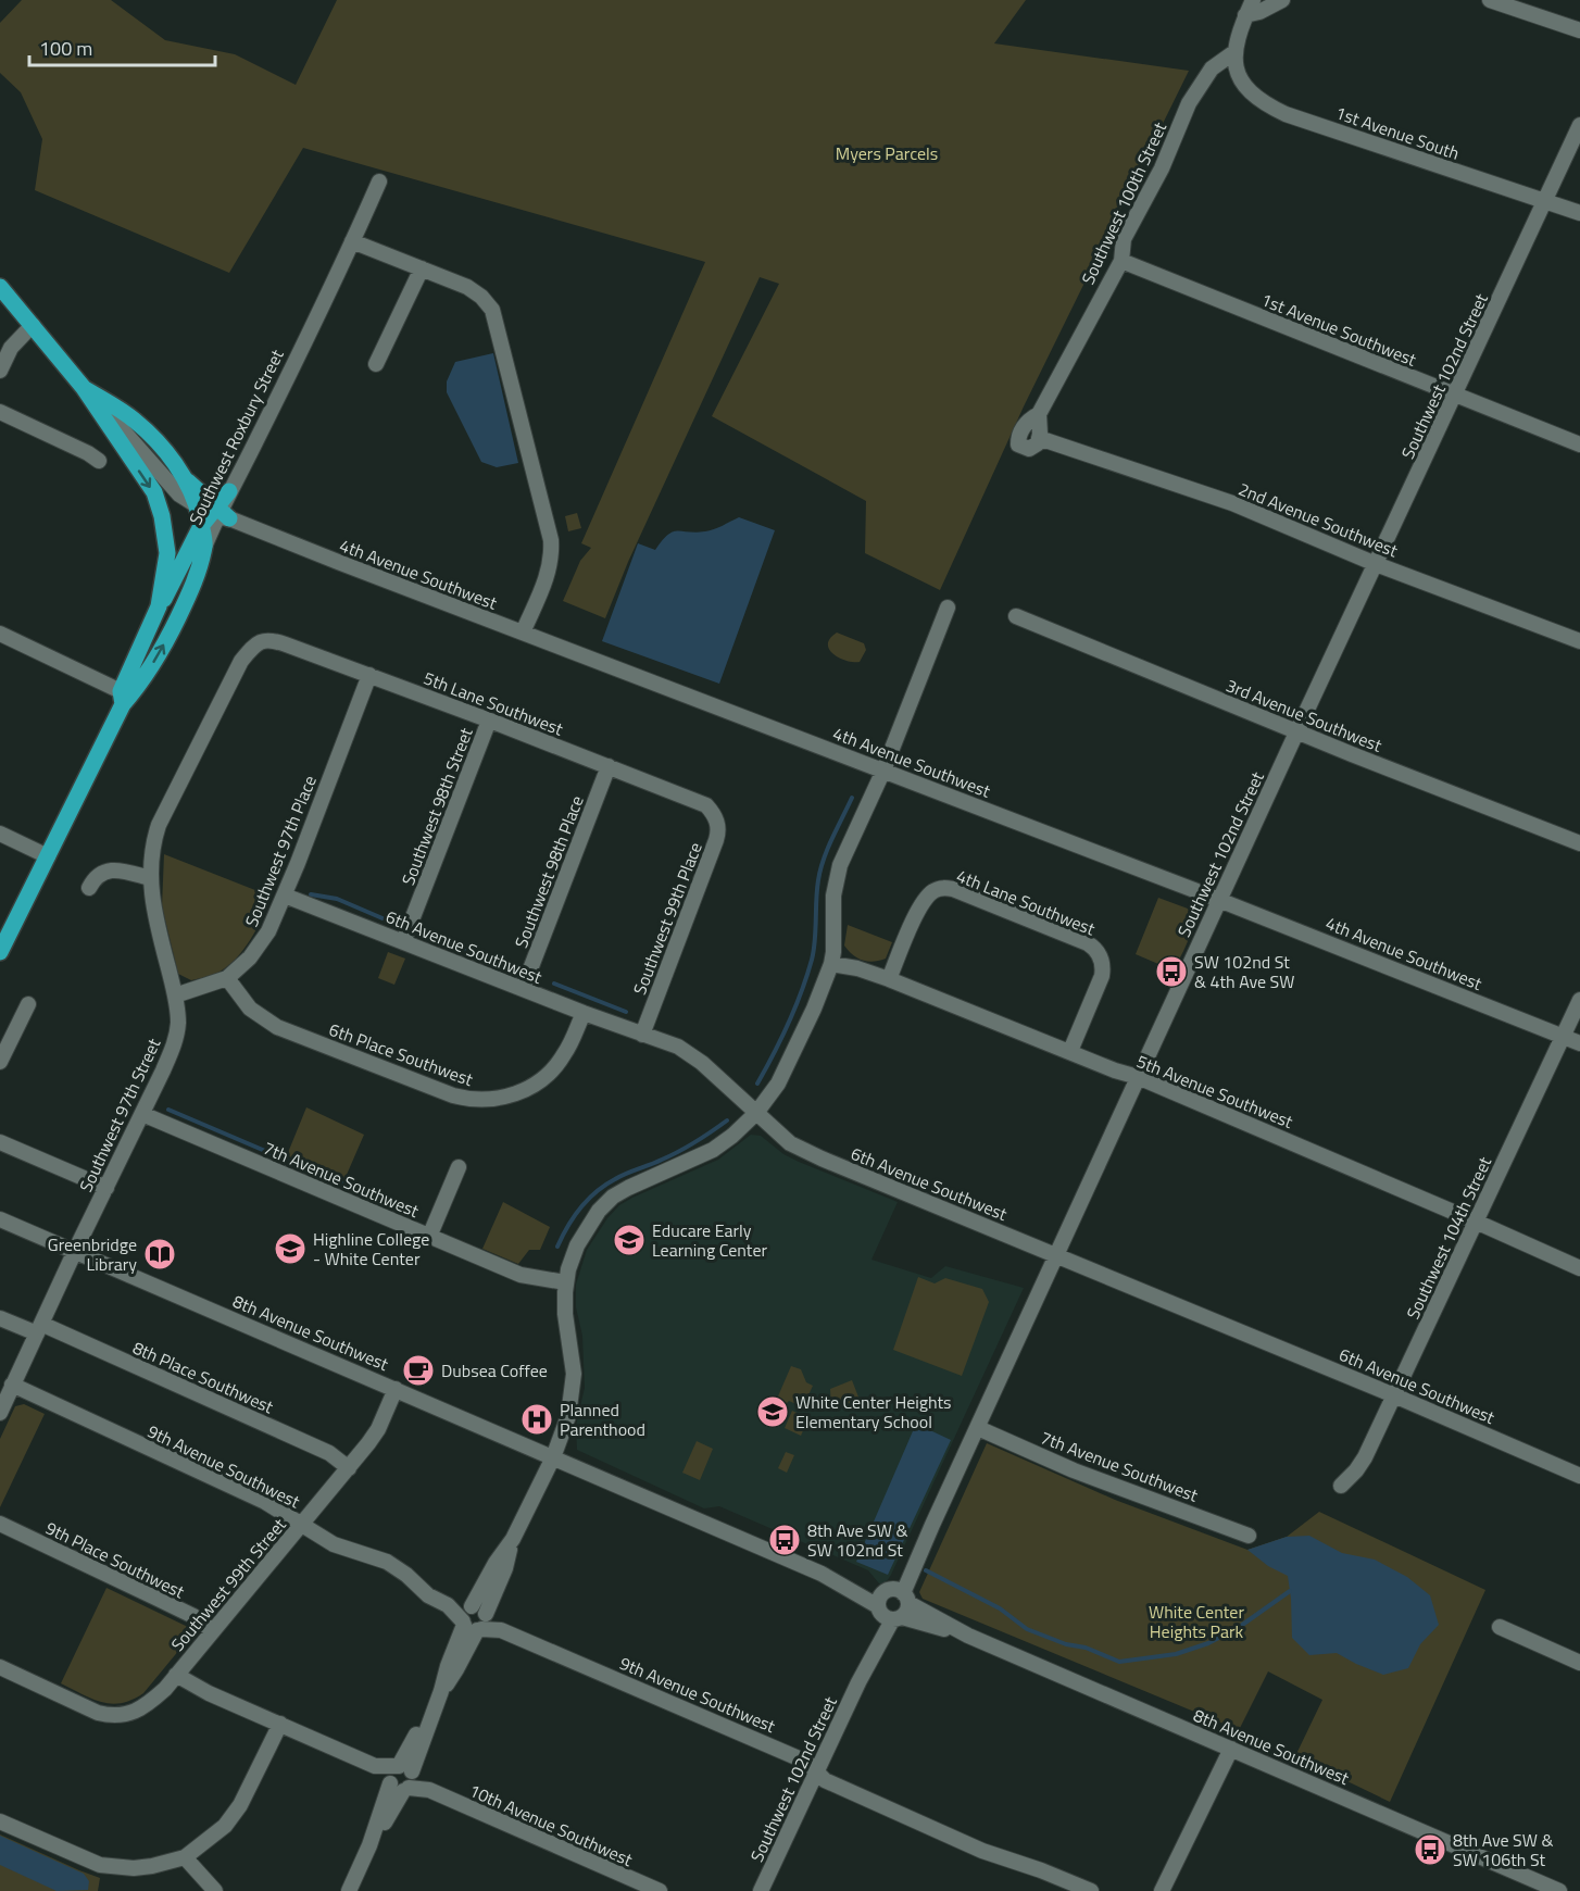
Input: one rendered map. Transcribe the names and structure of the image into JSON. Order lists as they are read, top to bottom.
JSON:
{
  "streets": {
    "main road": ["Southwest Roxbury Street"],
    "street": [
      "1st Avenue South",
      "Southwest 100th Street",
      "1st Avenue Southwest",
      "Southwest 102nd Street",
      "2nd Avenue Southwest",
      "4th Avenue Southwest",
      "5th Lane Southwest",
      "3rd Avenue Southwest",
      "Southwest 98th Street",
      "Southwest 97th Place",
      "Southwest 98th Place",
      "4th Lane Southwest",
      "Southwest 99th Place",
      "6th Avenue Southwest",
      "6th Place Southwest",
      "5th Avenue Southwest",
      "Southwest 97th Street",
      "7th Avenue Southwest",
      "Southwest 104th Street",
      "8th Avenue Southwest",
      "8th Place Southwest",
      "9th Avenue Southwest",
      "9th Place Southwest",
      "Southwest 99th Street",
      "10th Avenue Southwest"
    ]
  },
  "crossings": [
    ["1st Avenue South", "Southwest 100th Street"],
    ["1st Avenue South", "Southwest 102nd Street"],
    ["Southwest 100th Street", "1st Avenue Southwest"],
    ["Southwest 100th Street", "2nd Avenue Southwest"],
    ["1st Avenue Southwest", "Southwest 102nd Street"],
    ["Southwest 102nd Street", "2nd Avenue Southwest"],
    ["Southwest 102nd Street", "4th Avenue Southwest"],
    ["Southwest 102nd Street", "3rd Avenue Southwest"],
    ["Southwest 102nd Street", "6th Avenue Southwest"],
    ["Southwest 102nd Street", "5th Avenue Southwest"],
    ["Southwest 102nd Street", "7th Avenue Southwest"],
    ["Southwest 102nd Street", "8th Avenue Southwest"],
    ["Southwest 102nd Street", "9th Avenue Southwest"],
    ["Southwest Roxbury Street", "4th Avenue Southwest"],
    ["4th Avenue Southwest", "Southwest 104th Street"],
    ["5th Lane Southwest", "Southwest 98th Street"],
    ["5th Lane Southwest", "Southwest 97th Place"],
    ["5th Lane Southwest", "Southwest 98th Place"],
    ["5th Lane Southwest", "Southwest 99th Place"],
    ["5th Lane Southwest", "Southwest 97th Street"],
    ["Southwest 98th Street", "6th Avenue Southwest"],
    ["Southwest 97th Place", "6th Avenue Southwest"],
    ["Southwest 97th Place", "6th Place Southwest"],
    ["Southwest 97th Place", "Southwest 97th Street"],
    ["Southwest 98th Place", "6th Avenue Southwest"],
    ["4th Lane Southwest", "5th Avenue Southwest"],
    ["Southwest 99th Place", "6th Avenue Southwest"],
    ["6th Avenue Southwest", "6th Place Southwest"],
    ["6th Avenue Southwest", "Southwest 104th Street"],
    ["5th Avenue Southwest", "Southwest 104th Street"],
    ["Southwest 97th Street", "7th Avenue Southwest"],
    ["Southwest 97th Street", "8th Avenue Southwest"],
    ["Southwest 97th Street", "8th Place Southwest"],
    ["Southwest 97th Street", "9th Avenue Southwest"],
    ["8th Avenue Southwest", "Southwest 99th Street"],
    ["8th Place Southwest", "Southwest 99th Street"],
    ["9th Avenue Southwest", "Southwest 99th Street"],
    ["9th Place Southwest", "Southwest 99th Street"]
  ],
  "parks": ["Myers Parcels", "White Center Heights Park"],
  "places": {
    "bus stop": ["SW 102nd St & 4th Ave SW", "8th Ave SW & SW 102nd St", "8th Ave SW & SW 106th St"],
    "school or university": ["Educare Early Learning Center", "Highline College - White Center", "White Center Heights Elementary School"],
    "library": ["Greenbridge Library"],
    "cafe": ["Dubsea Coffee"],
    "hospital": ["Planned Parenthood"]
  },
  "scale_bar": "100 m"
}
